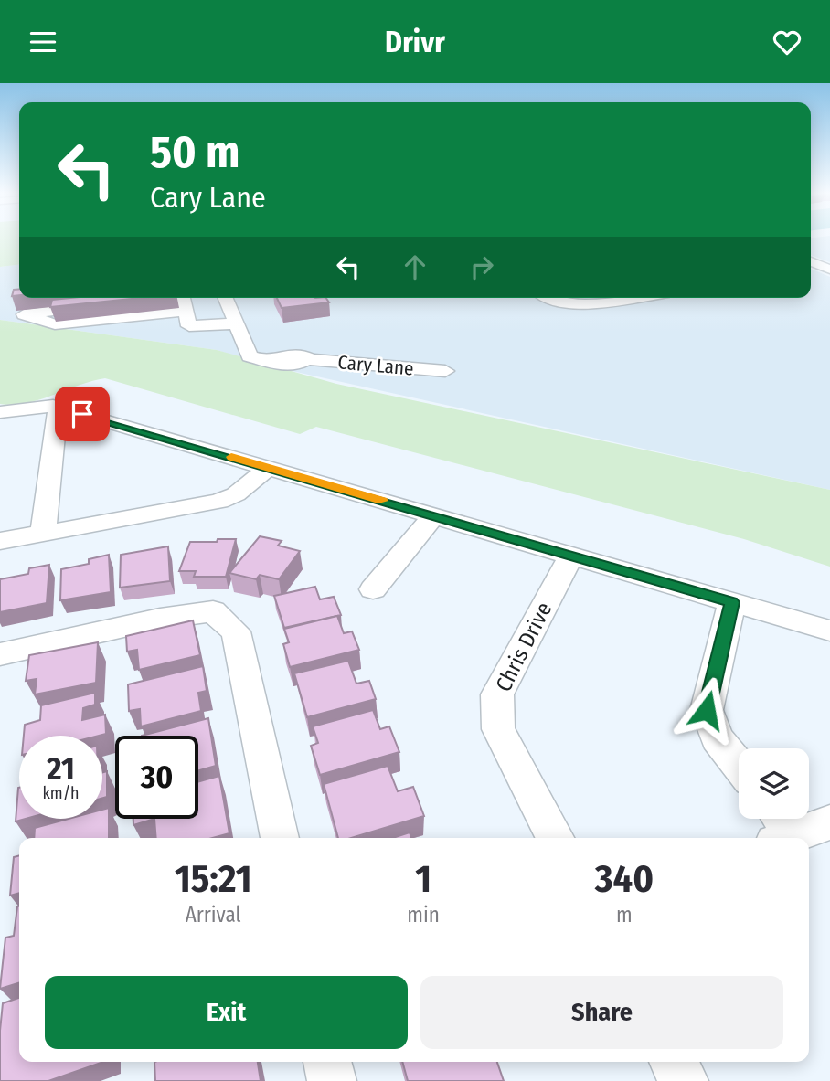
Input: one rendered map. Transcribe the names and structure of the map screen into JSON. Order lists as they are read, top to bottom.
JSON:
{
  "streets": {
    "street": ["Cary Lane", "Chris Drive"]
  },
  "page": {
    "header": "Drivr",
    "turn": ["50 m", "Cary Lane"],
    "speed": "21 km/h",
    "limit": "30",
    "eta": [
      "15:21",
      "Arrival",
      "1",
      "min",
      "340",
      "m"
    ],
    "buttons": ["Exit", "Share"]
  }
}
